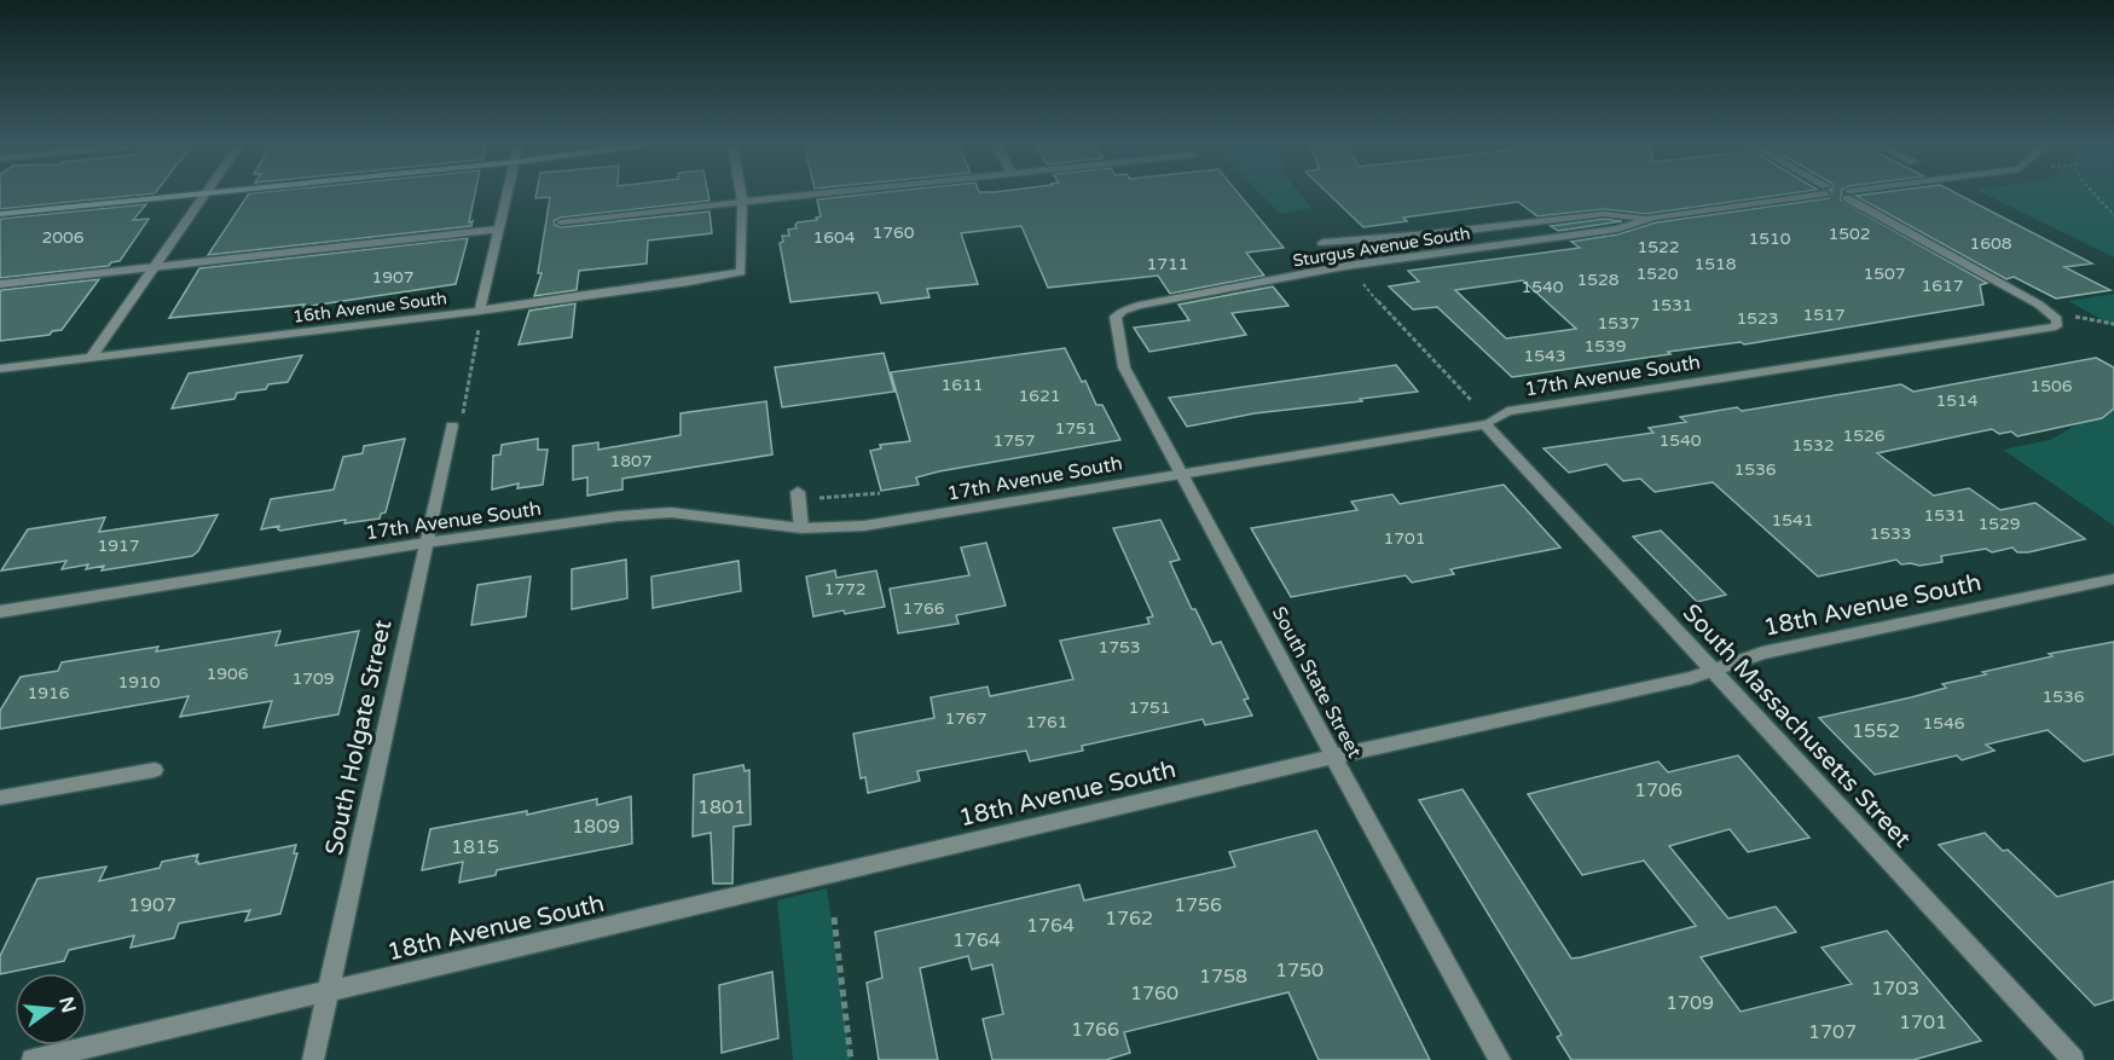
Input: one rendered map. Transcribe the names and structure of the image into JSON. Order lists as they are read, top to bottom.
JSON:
{
  "streets": {
    "street": [
      "Sturgus Avenue South",
      "16th Avenue South",
      "17th Avenue South",
      "18th Avenue South",
      "South State Street",
      "South Massachusetts Street",
      "South Holgate Street"
    ]
  },
  "crossings": [
    ["Sturgus Avenue South", "South State Street"],
    ["17th Avenue South", "South State Street"],
    ["17th Avenue South", "South Massachusetts Street"],
    ["17th Avenue South", "South Holgate Street"],
    ["18th Avenue South", "South State Street"],
    ["18th Avenue South", "South Massachusetts Street"],
    ["18th Avenue South", "South Holgate Street"]
  ],
  "house_numbers": [
    "1760",
    "1502",
    "2006",
    "1604",
    "1510",
    "1608",
    "1522",
    "1711",
    "1518",
    "1520",
    "1507",
    "1907",
    "1528",
    "1617",
    "1540",
    "1531",
    "1517",
    "1523",
    "1537",
    "1539",
    "1543",
    "1611",
    "1506",
    "1621",
    "1514",
    "1751",
    "1526",
    "1757",
    "1540",
    "1532",
    "1807",
    "1536",
    "1531",
    "1541",
    "1529",
    "1533",
    "1701",
    "1917",
    "1772",
    "1766",
    "1753",
    "1906",
    "1709",
    "1910",
    "1916",
    "1536",
    "1751",
    "1767",
    "1761",
    "1546",
    "1552",
    "1706",
    "1801",
    "1809",
    "1815",
    "1907",
    "1756",
    "1762",
    "1764",
    "1764",
    "1750",
    "1758",
    "1703",
    "1760",
    "1709",
    "1701",
    "1766",
    "1707"
  ],
  "north": "right"
}
